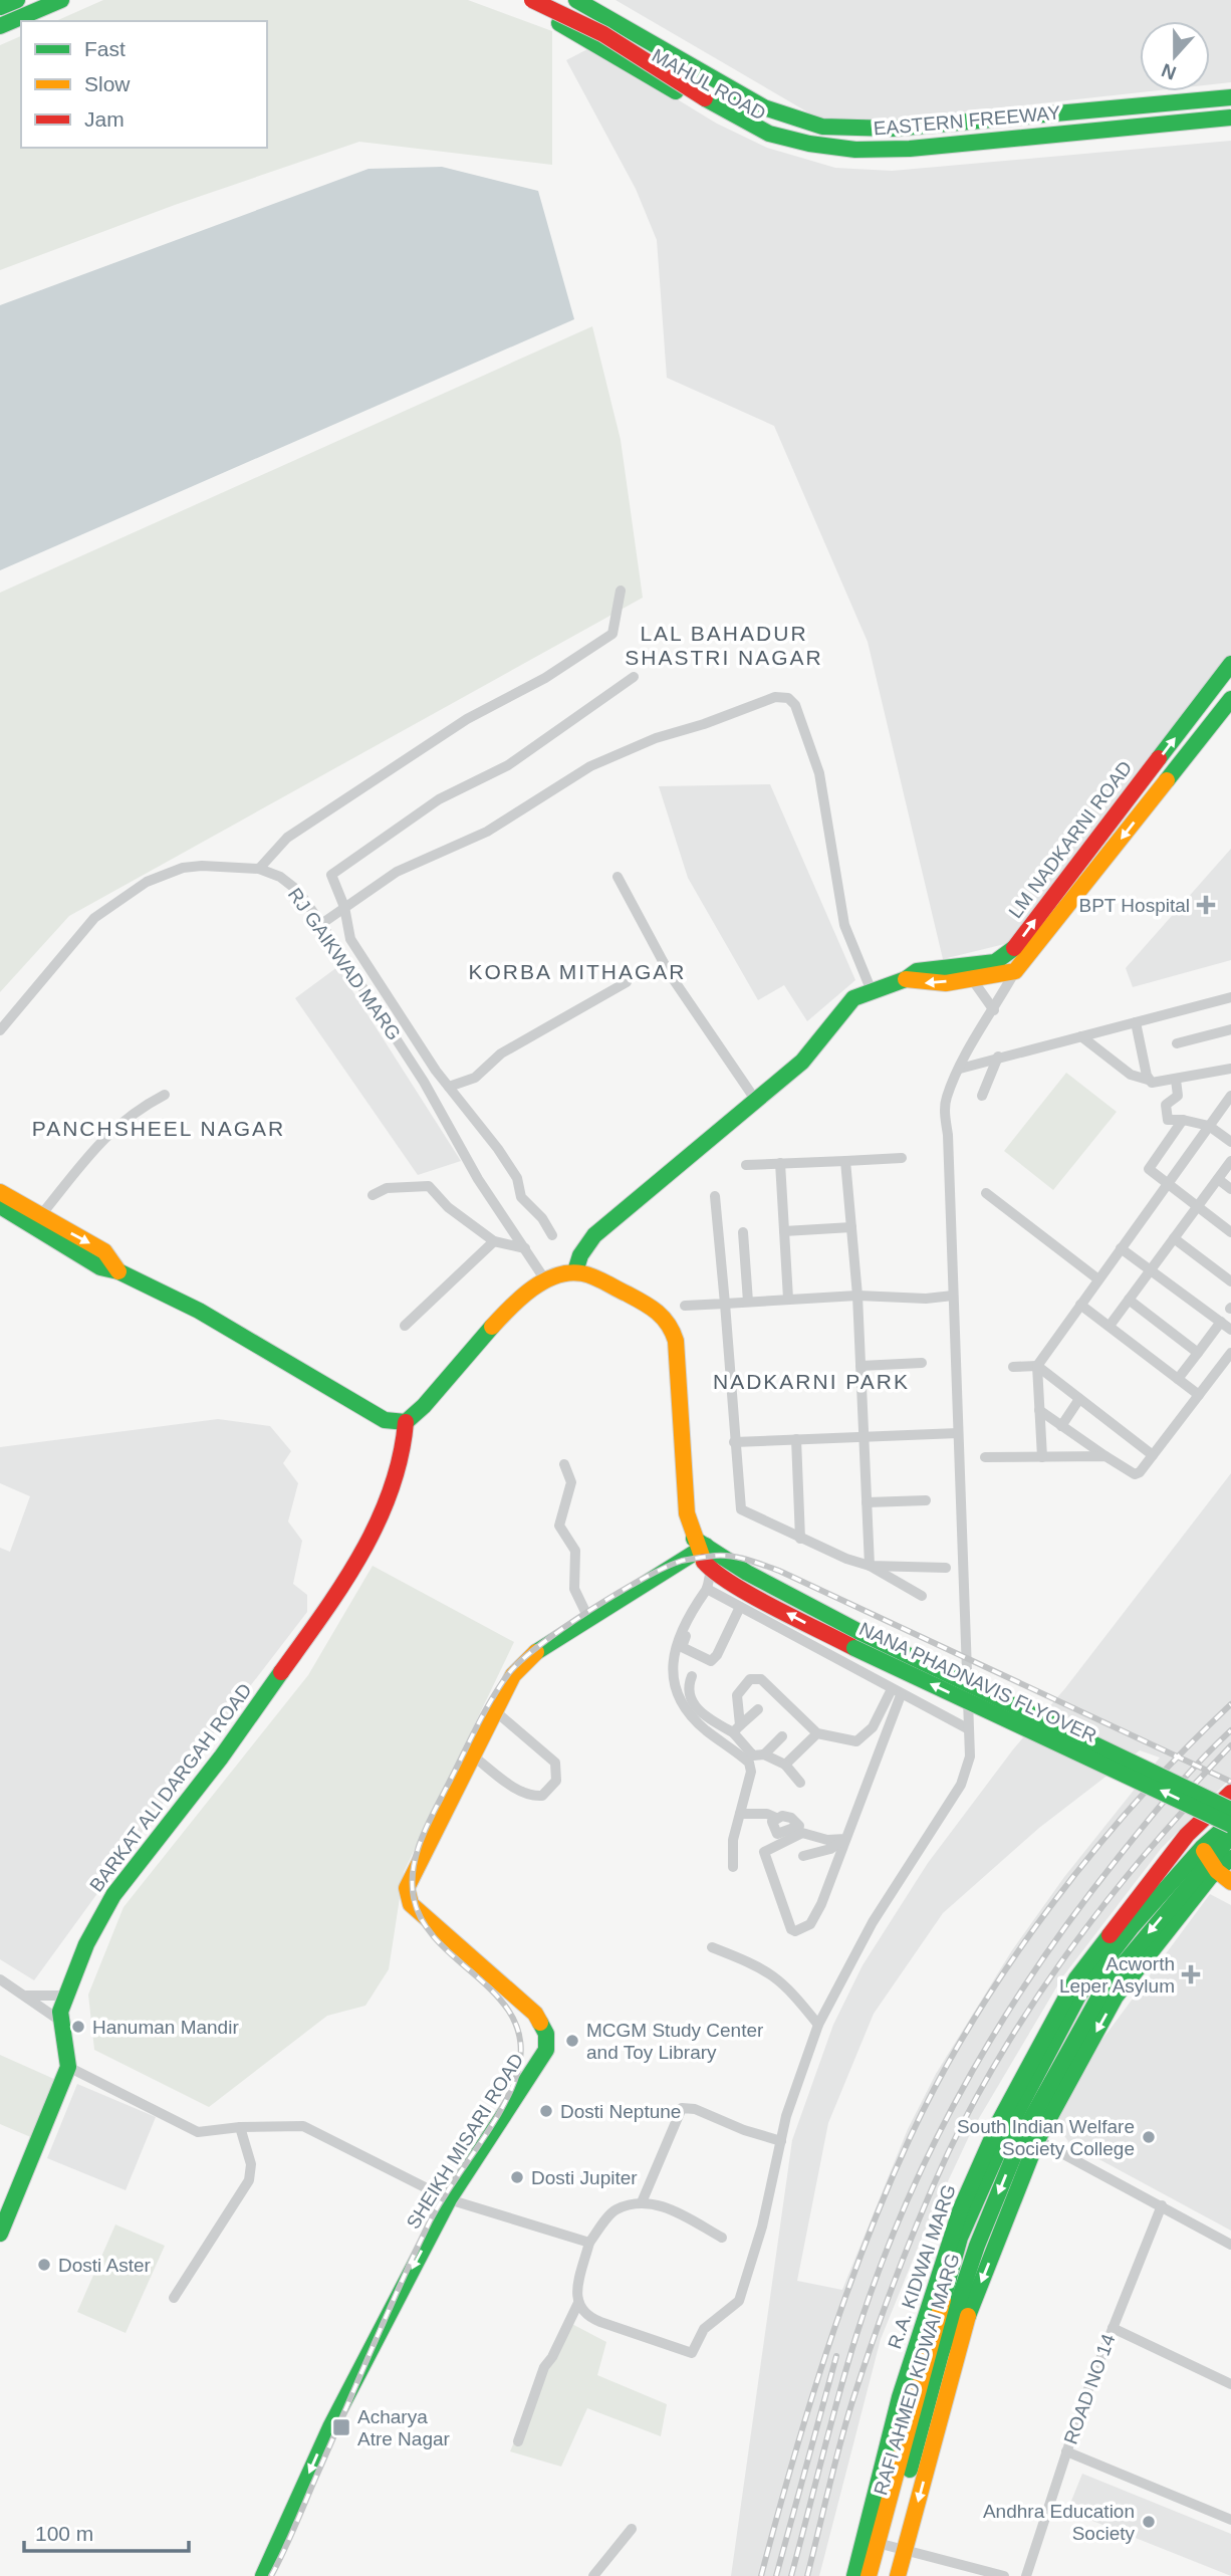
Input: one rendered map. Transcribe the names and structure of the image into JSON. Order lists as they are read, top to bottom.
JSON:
{
  "streets": {
    "main road": [
      "MAHUL ROAD",
      "EASTERN FREEWAY",
      "LM NADKARNI ROAD",
      "NANA PHADNAVIS FLYOVER",
      "BARKAT ALI DARGAH ROAD",
      "SHEIKH MISARI ROAD"
    ],
    "street": ["RJ GAIKWAD MARG", "ROAD NO 14"]
  },
  "crossings": [
    ["NANA PHADNAVIS FLYOVER", "SHEIKH MISARI ROAD"]
  ],
  "districts": [
    "LAL BAHADUR SHASTRI NAGAR",
    "KORBA MITHAGAR",
    "PANCHSHEEL NAGAR",
    "NADKARNI PARK"
  ],
  "places": {
    "health": ["BPT Hospital", "Acworth Leper Asylum"],
    "other": [
      "Hanuman Mandir",
      "MCGM Study Center and Toy Library",
      "Dosti Neptune",
      "South Indian Welfare Society College",
      "Dosti Jupiter",
      "Dosti Aster",
      "Andhra Education Society"
    ],
    "transit": ["Acharya Atre Nagar"]
  },
  "legend": ["Fast", "Slow", "Jam"],
  "scale_bar": "100 m",
  "north": "bottom"
}
